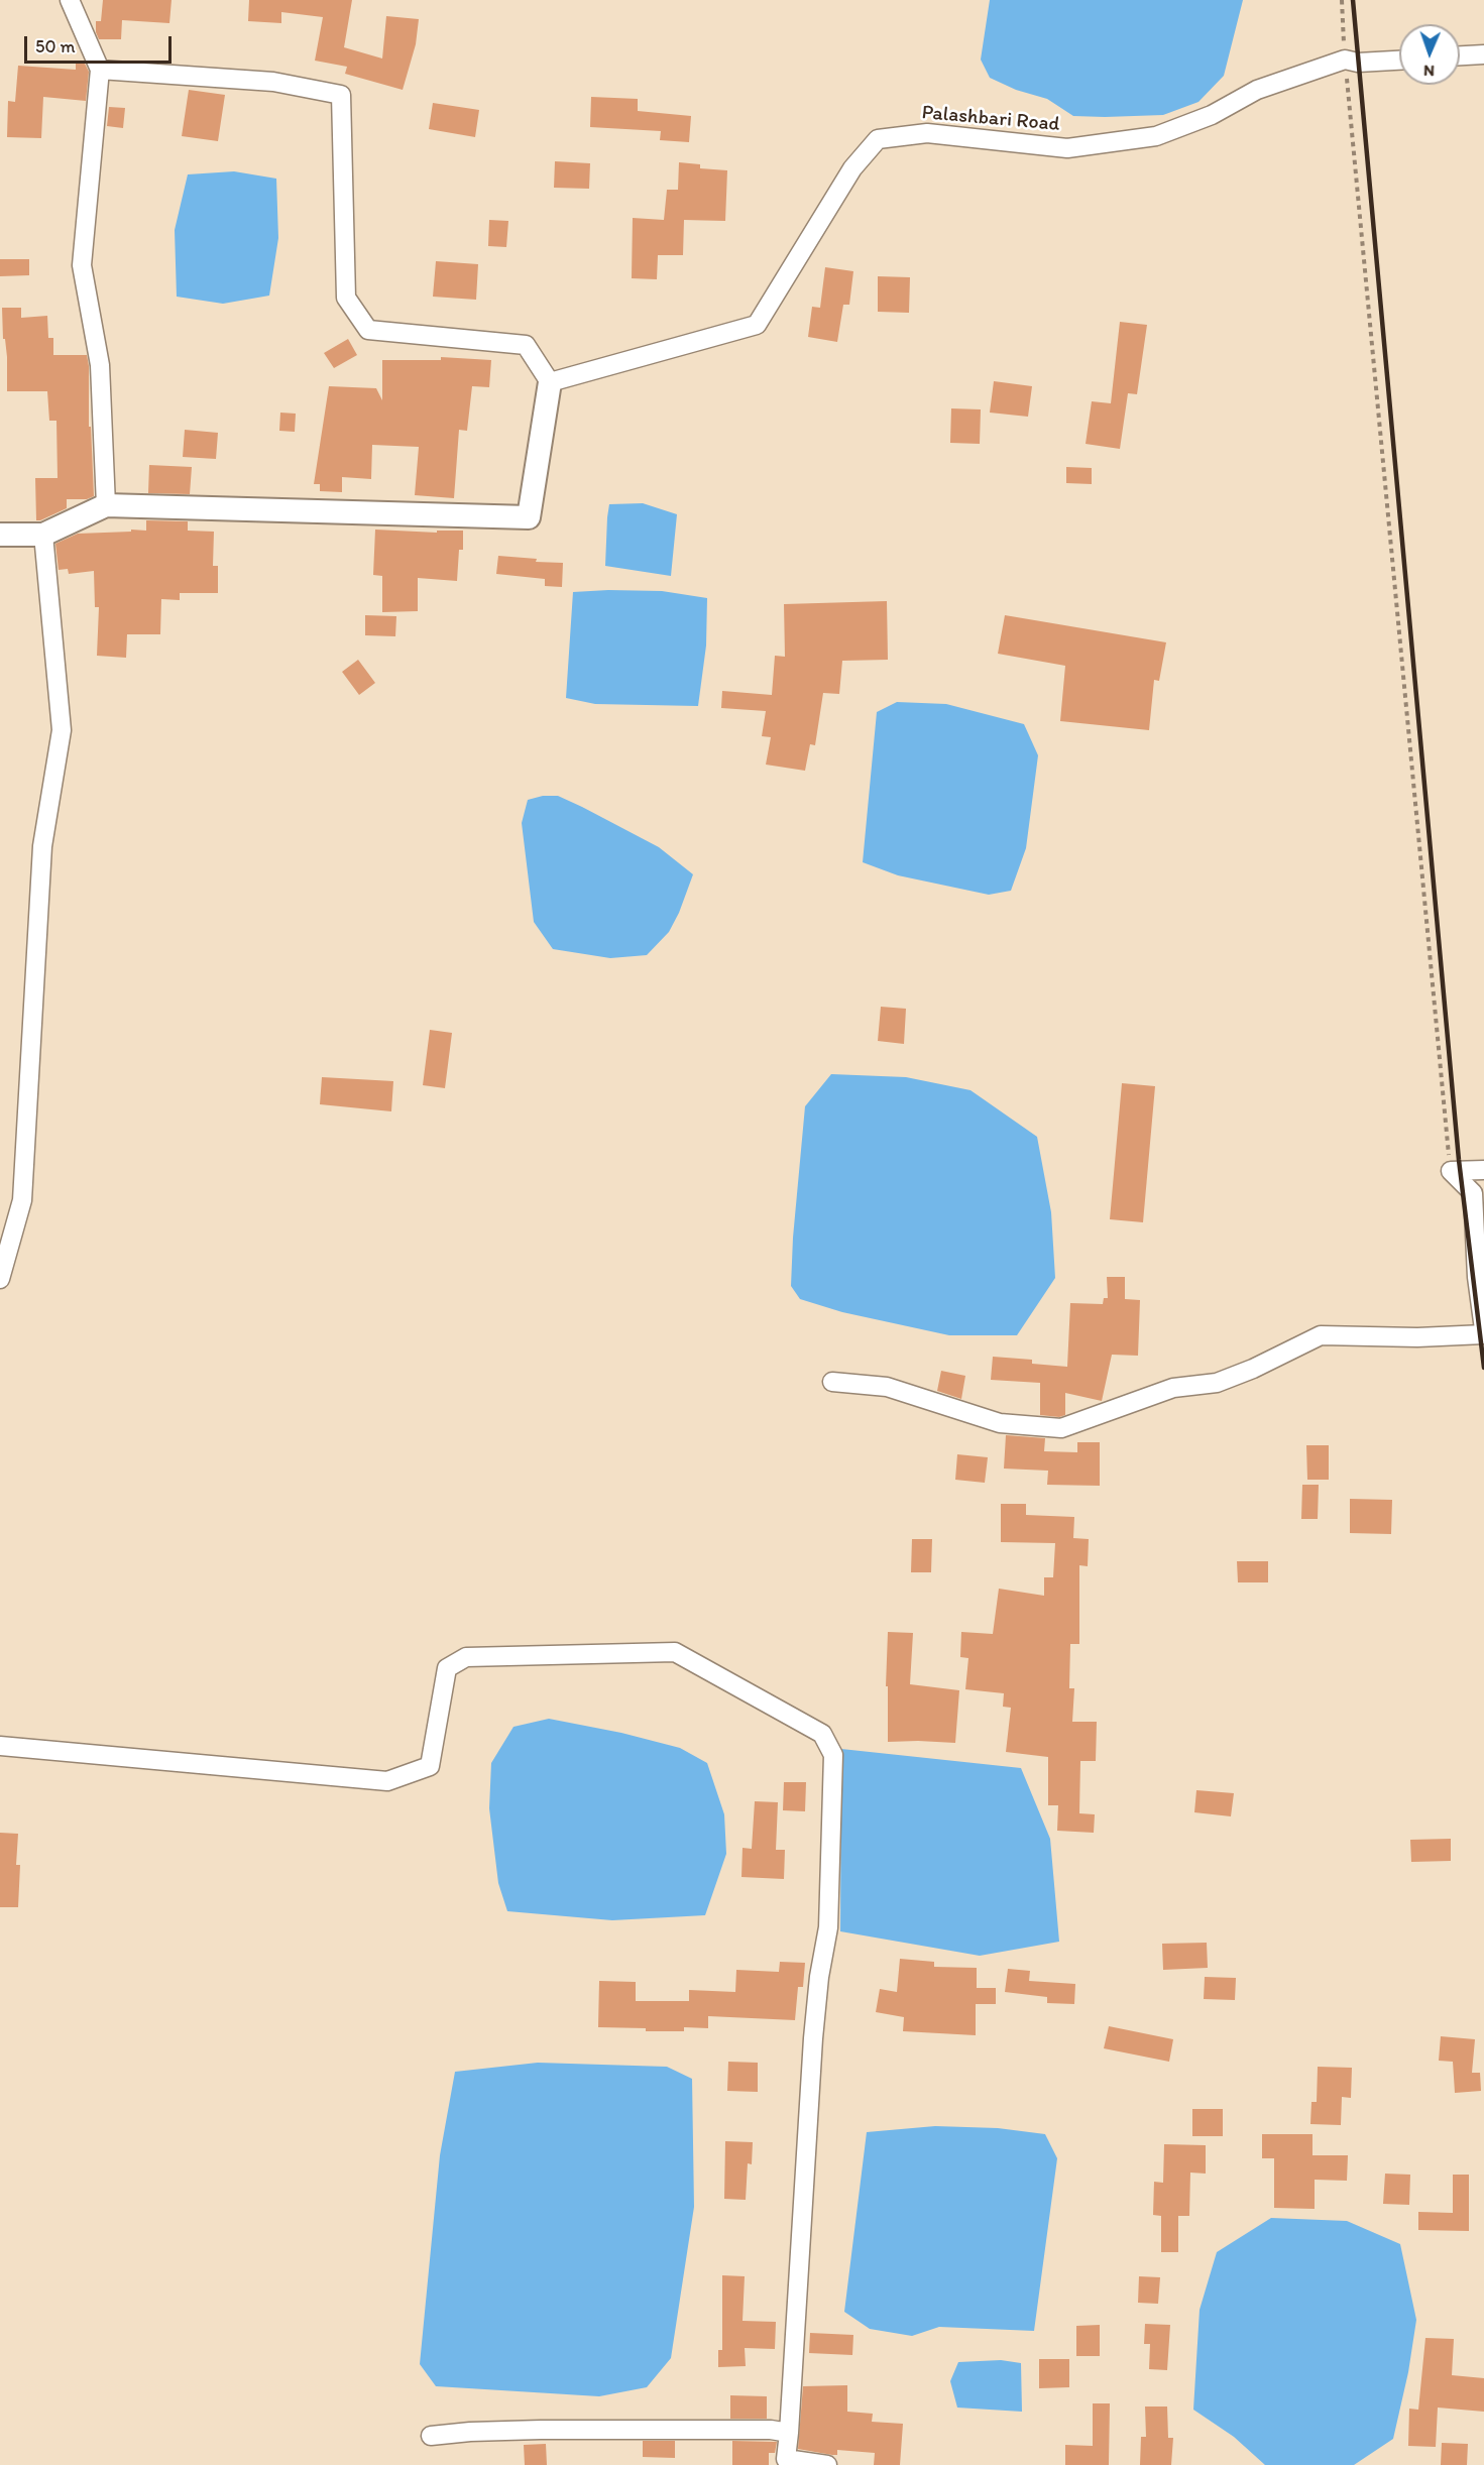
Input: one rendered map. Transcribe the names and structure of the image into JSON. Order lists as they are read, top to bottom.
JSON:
{
  "streets": {
    "street": ["Palashbari Road"]
  },
  "scale_bar": "50 m",
  "north": "bottom"
}
